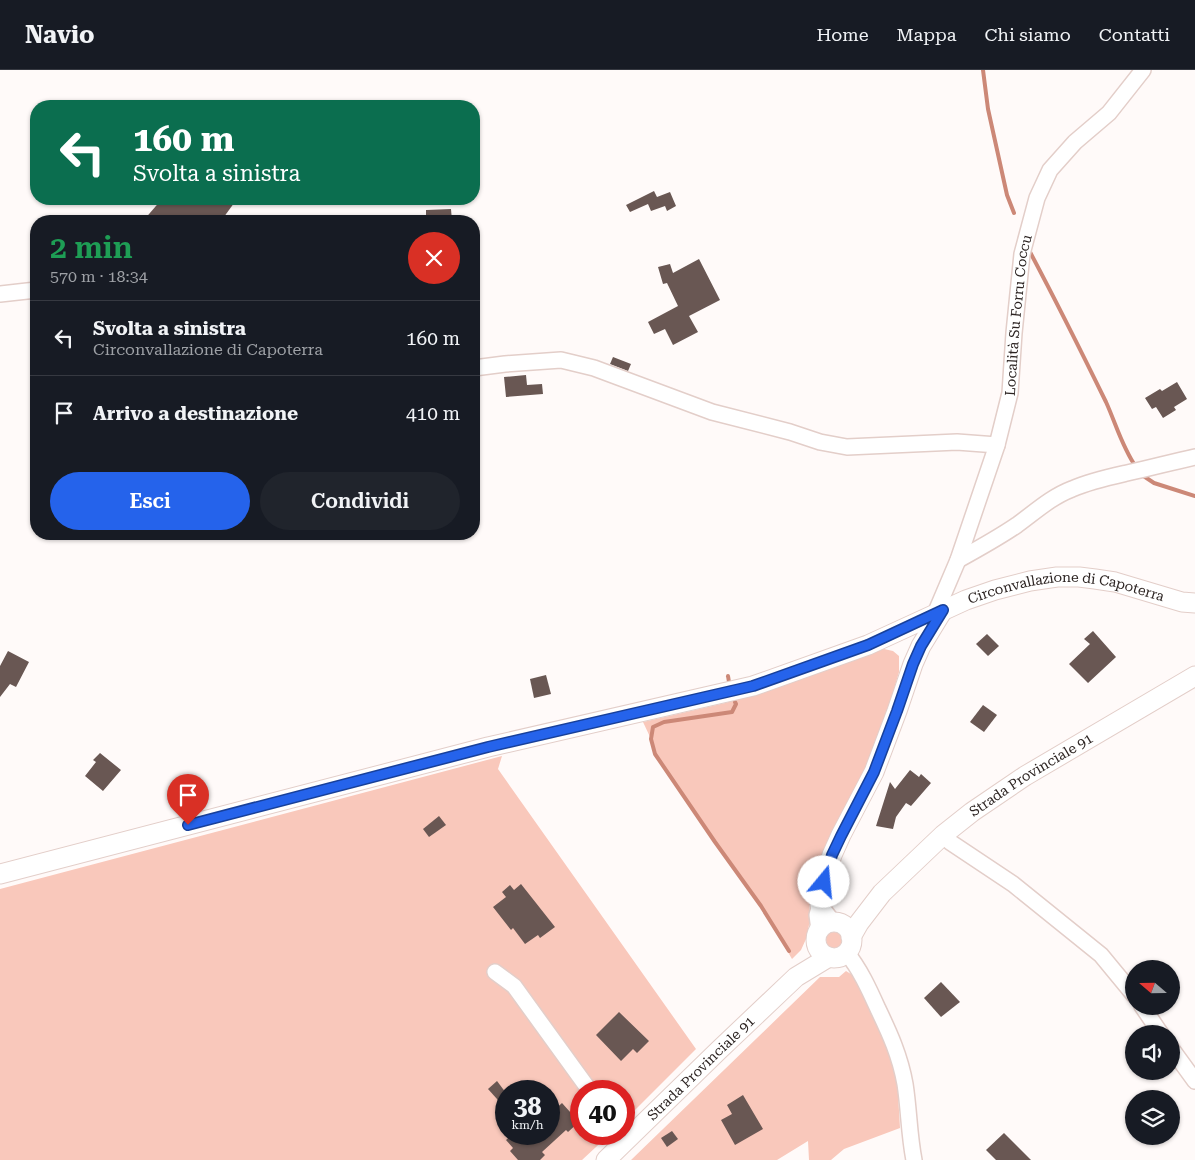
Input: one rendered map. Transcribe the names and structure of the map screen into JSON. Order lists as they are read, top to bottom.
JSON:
{
  "streets": {
    "street": ["Località Su Forru Coccu", "Circonvallazione di Capoterra", "Strada Provinciale 91"]
  },
  "crossings": [
    ["Località Su Forru Coccu", "Circonvallazione di Capoterra"]
  ],
  "north": "left",
  "page": {
    "header": "Navio",
    "nav": [
      "Home",
      "Mappa",
      "Chi siamo",
      "Contatti"
    ],
    "turn": ["160 m", "Svolta a sinistra"],
    "heading": ["2 min", "570 m · 18:34"],
    "list": [
      {
        "name": "Svolta a sinistra",
        "note": "Circonvallazione di Capoterra",
        "value": "160 m"
      },
      {
        "name": "Arrivo a destinazione",
        "value": "410 m"
      }
    ],
    "buttons": ["Esci", "Condividi"],
    "speed": "38 km/h",
    "limit": "40"
  }
}
